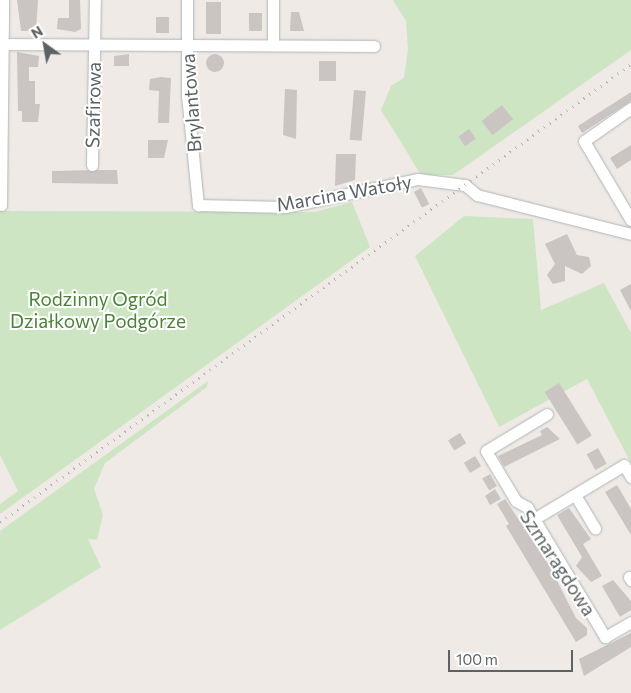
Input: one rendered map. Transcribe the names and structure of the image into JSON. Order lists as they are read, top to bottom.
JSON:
{
  "streets": {
    "street": [
      "Brylantowa",
      "Szafirowa",
      "Marcina Watoły",
      "Szmaragdowa"
    ]
  },
  "crossings": [
    ["Brylantowa", "Szafirowa"],
    ["Brylantowa", "Marcina Watoły"]
  ],
  "parks": ["Rodzinny Ogród Działkowy Podgórze"],
  "scale_bar": "100 m",
  "north": "top left"
}
